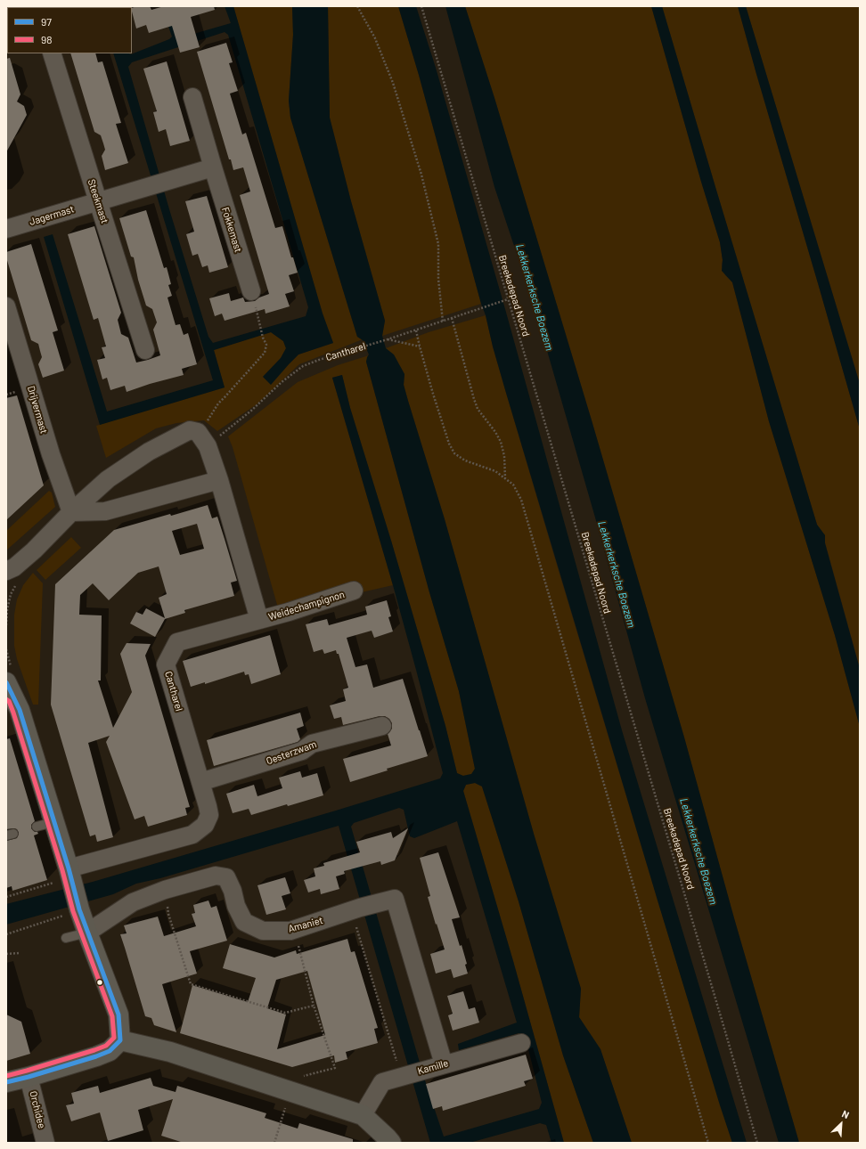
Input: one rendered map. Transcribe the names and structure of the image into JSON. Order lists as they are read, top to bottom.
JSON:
{
  "streets": {
    "street": [
      "Steekmast",
      "Jagermast",
      "Fokkemast",
      "Cantharel",
      "Drijvermast",
      "Weidechampignon",
      "Oesterzwam",
      "Amaniet",
      "Kamille",
      "Orchidee"
    ],
    "path": ["Breekadepad Noord"]
  },
  "crossings": [
    ["Steekmast", "Jagermast"],
    ["Breekadepad Noord", "Cantharel"],
    ["Cantharel", "Weidechampignon"],
    ["Cantharel", "Oesterzwam"],
    ["Amaniet", "Kamille"]
  ],
  "water": ["Lekkerkerksche Boezem"],
  "lines": ["transit line 97", "transit line 98"],
  "legend": ["97", "98"],
  "north": "top right"
}
